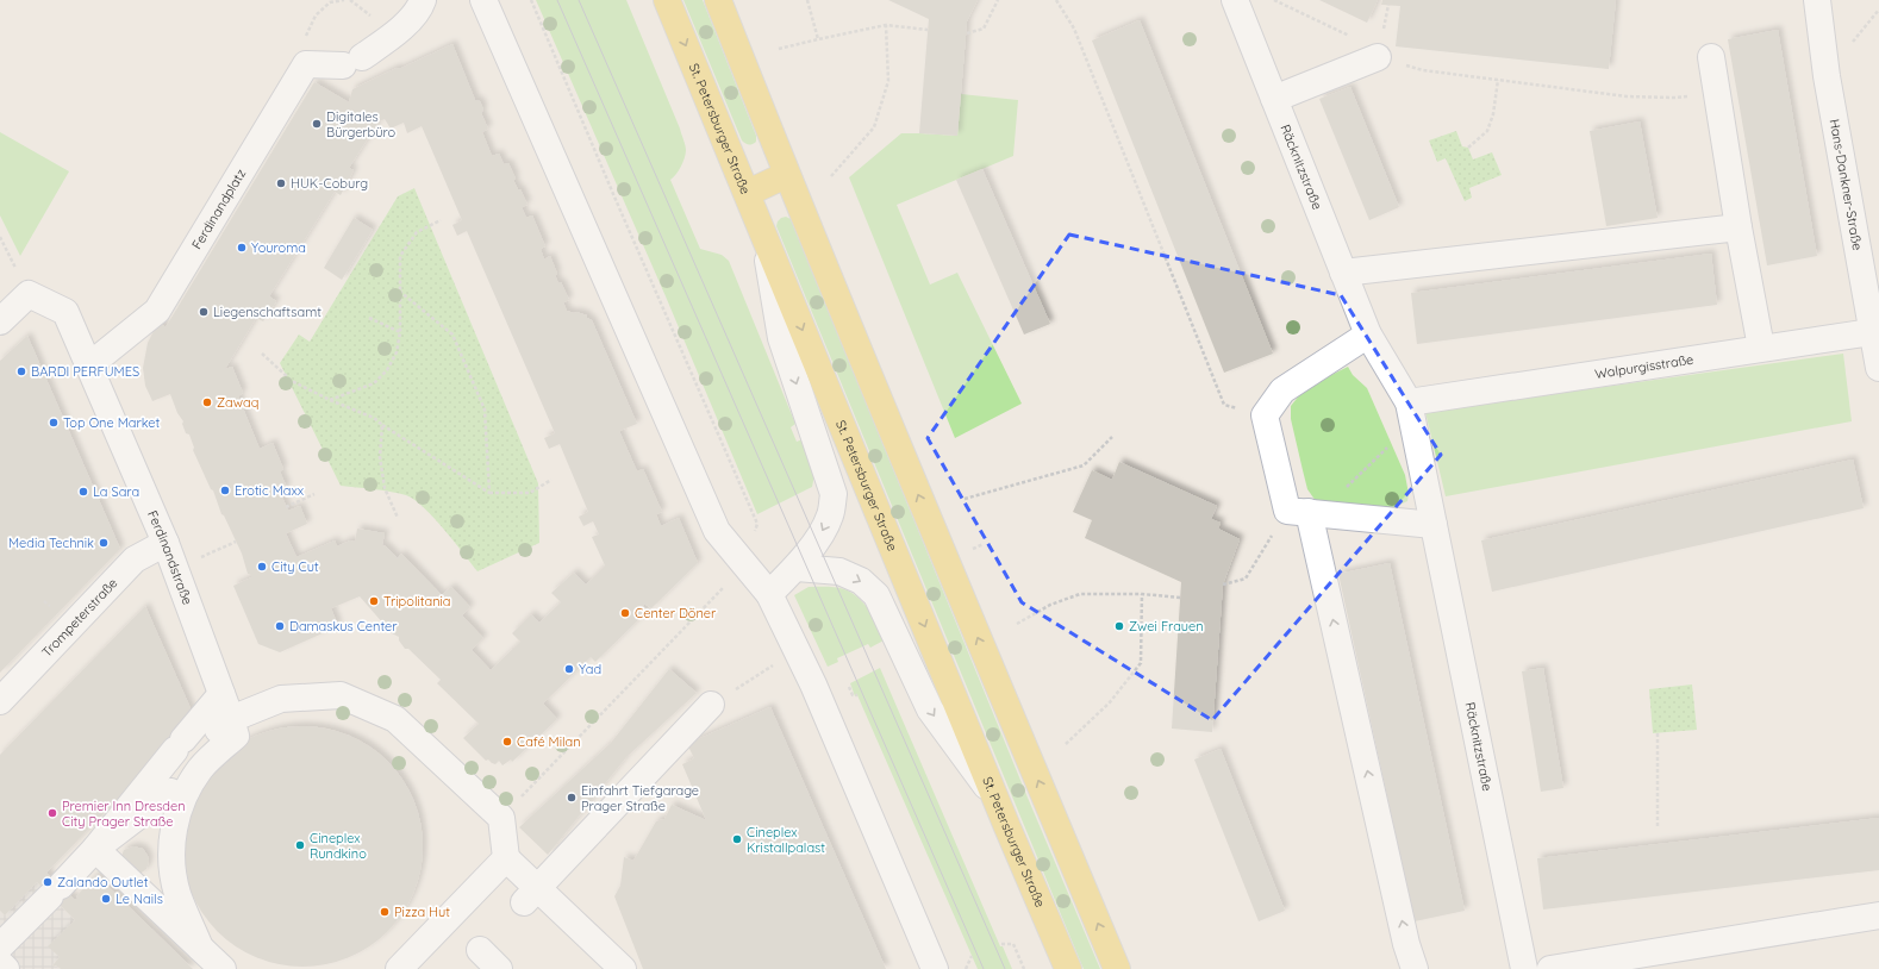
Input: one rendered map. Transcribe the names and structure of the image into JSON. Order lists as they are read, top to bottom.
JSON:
{
  "streets": {
    "main road": ["St. Petersburger Straße"],
    "street": [
      "Räcknitzstraße",
      "Hans-Dankner-Straße",
      "Ferdinandplatz",
      "Walpurgisstraße",
      "Ferdinandstraße",
      "Trompeterstraße"
    ]
  },
  "crossings": [
    ["Räcknitzstraße", "Walpurgisstraße"],
    ["Hans-Dankner-Straße", "Walpurgisstraße"],
    ["Ferdinandplatz", "Ferdinandstraße"],
    ["Ferdinandstraße", "Trompeterstraße"]
  ],
  "places": [
    "Digitales Bürgerbüro",
    "HUK-Coburg",
    "Youroma",
    "Liegenschaftsamt",
    "BARDI PERFUMES",
    "Zawaq",
    "Top One Market",
    "Erotic Maxx",
    "La Sara",
    "Media Technik",
    "City Cut",
    "Tripolitania",
    "Center Döner",
    "Damaskus Center",
    "Zwei Frauen",
    "Yad",
    "Café Milan",
    "Einfahrt Tiefgarage Prager Straße",
    "Premier Inn Dresden City Prager Straße",
    "Cineplex Kristallpalast",
    "Cineplex Rundkino",
    "Zalando Outlet",
    "Le Nails",
    "Pizza Hut"
  ]
}
